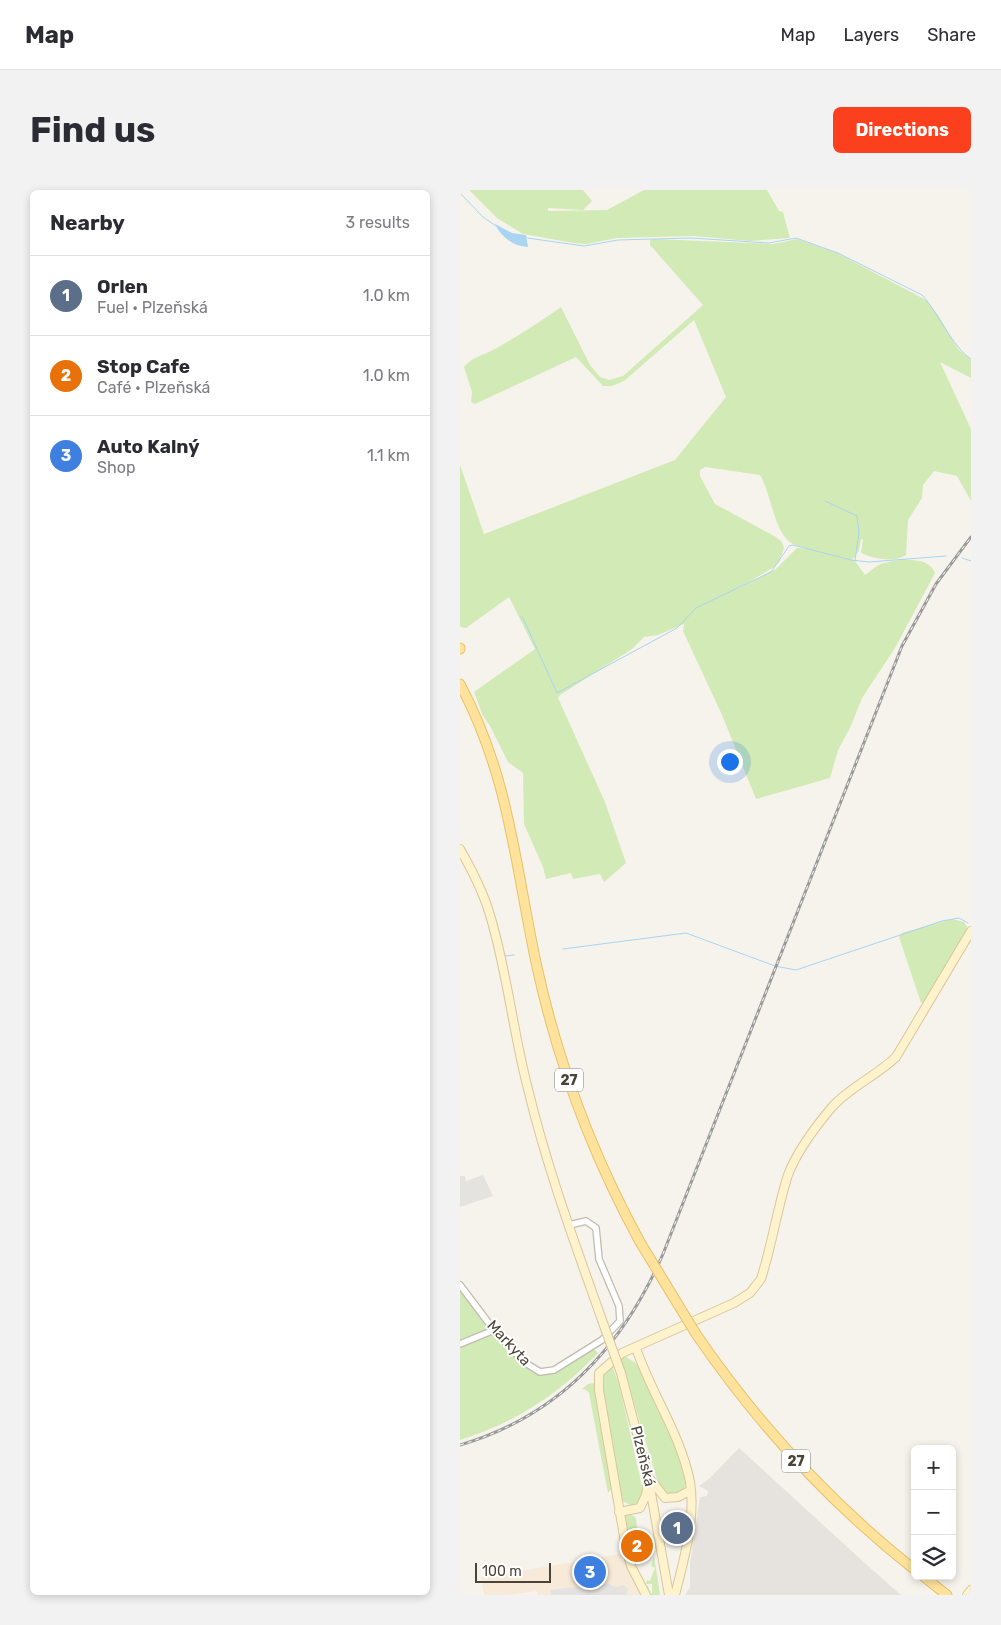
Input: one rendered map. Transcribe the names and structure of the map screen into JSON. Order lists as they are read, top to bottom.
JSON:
{
  "streets": {
    "main road": ["27", "Plzeňská"],
    "street": ["Markyta"]
  },
  "crossings": [
    ["Markyta", "Plzeňská"]
  ],
  "scale_bar": "100 m",
  "page": {
    "header": "Map",
    "nav": ["Map", "Layers", "Share"],
    "buttons": "Directions",
    "title": "Find us",
    "heading": ["Nearby", "3 results"],
    "list": [
      {
        "mark": "1",
        "name": "Orlen",
        "note": "Fuel · Plzeňská",
        "value": "1.0 km"
      },
      {
        "mark": "2",
        "name": "Stop Cafe",
        "note": "Café · Plzeňská",
        "value": "1.0 km"
      },
      {
        "mark": "3",
        "name": "Auto Kalný",
        "note": "Shop",
        "value": "1.1 km"
      }
    ],
    "map_buttons": ["+", "−"],
    "pins": ["1", "2", "3"],
    "scale": "100 m"
  }
}
